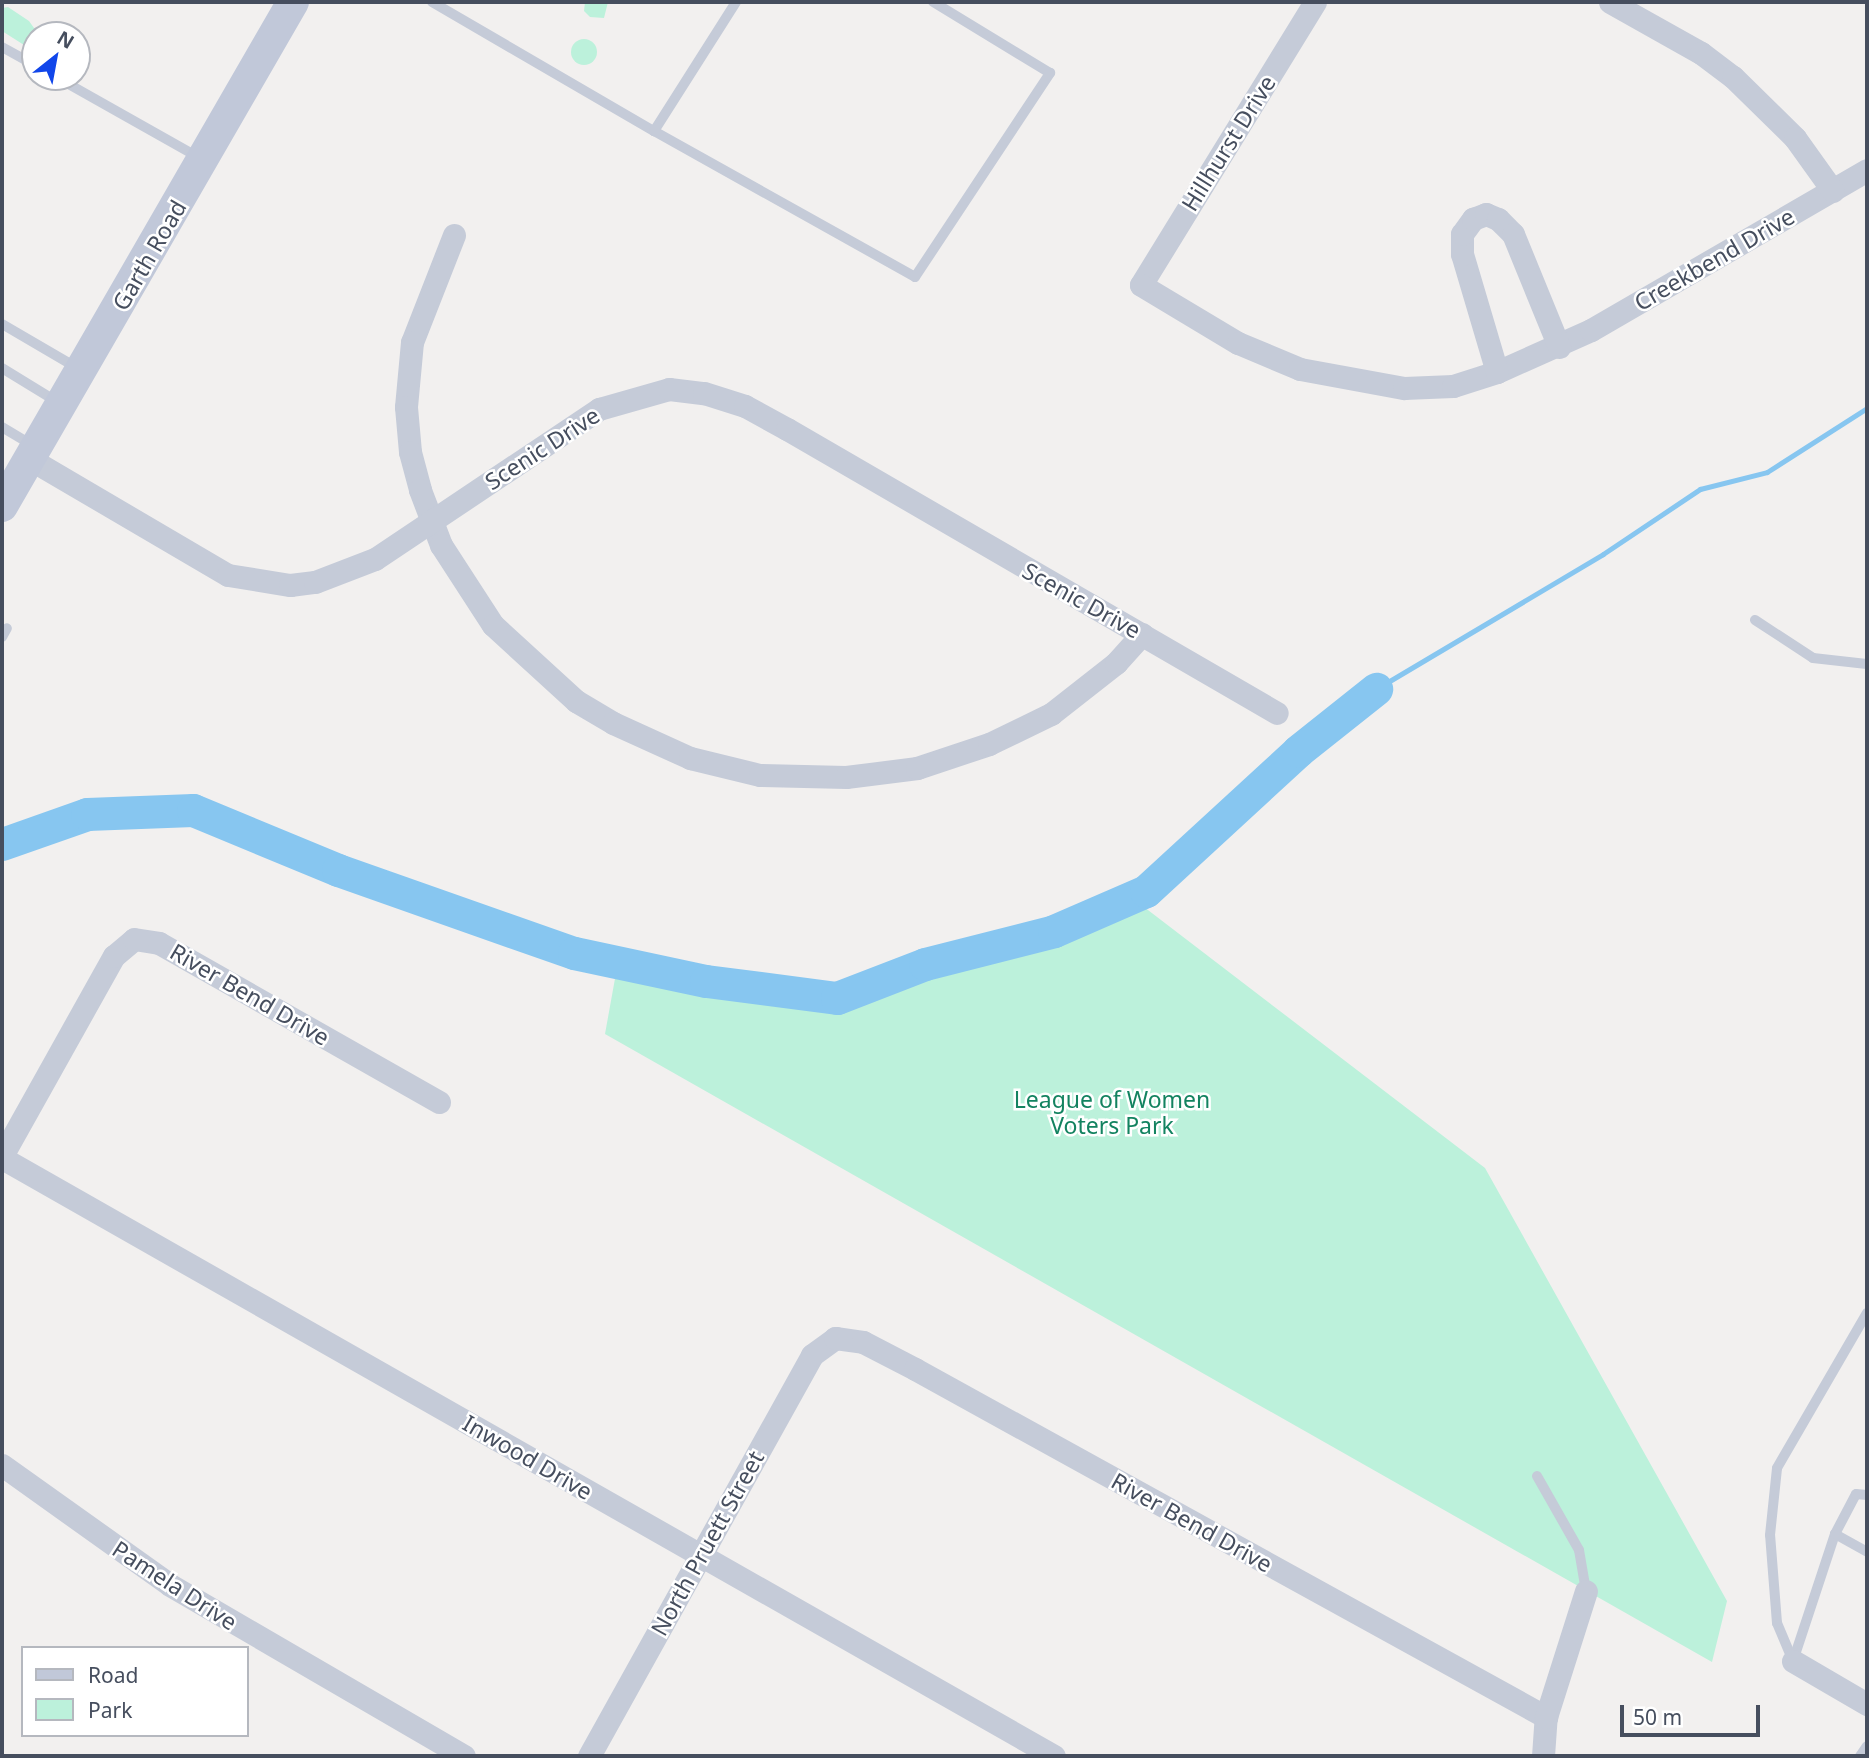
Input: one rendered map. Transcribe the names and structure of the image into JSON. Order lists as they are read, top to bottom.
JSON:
{
  "streets": {
    "main road": ["Garth Road"],
    "street": [
      "Hillhurst Drive",
      "Creekbend Drive",
      "Scenic Drive",
      "River Bend Drive",
      "Inwood Drive",
      "North Pruett Street",
      "Pamela Drive"
    ]
  },
  "crossings": [
    ["Hillhurst Drive", "Creekbend Drive"],
    ["Garth Road", "Scenic Drive"],
    ["River Bend Drive", "Inwood Drive"],
    ["River Bend Drive", "North Pruett Street"],
    ["Inwood Drive", "North Pruett Street"]
  ],
  "parks": ["League of Women Voters Park"],
  "legend": ["Road", "Park"],
  "scale_bar": "50 m",
  "north": "top right"
}
